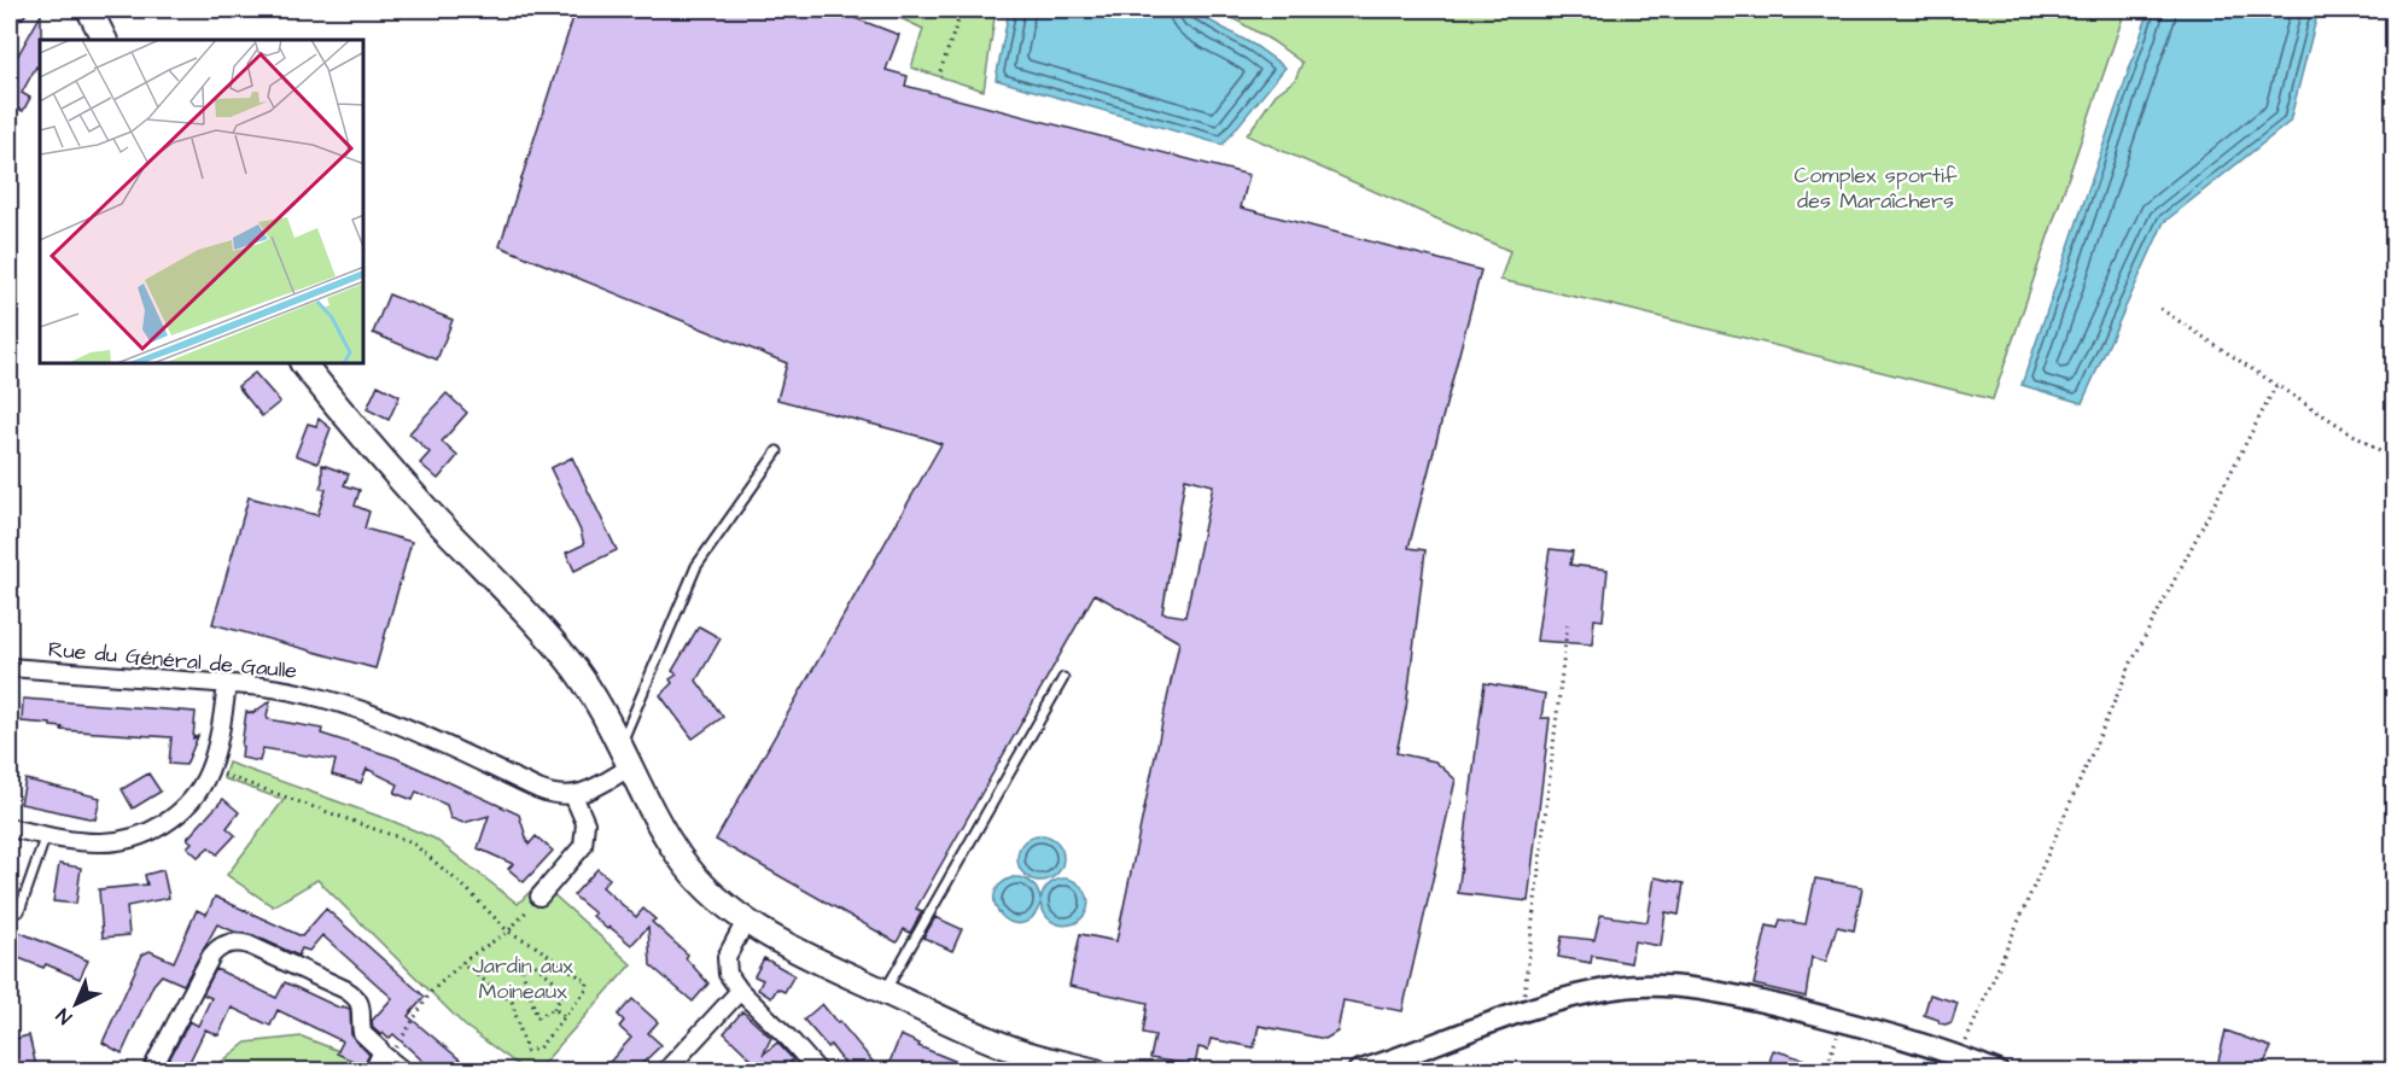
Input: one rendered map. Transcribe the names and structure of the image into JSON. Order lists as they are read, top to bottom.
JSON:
{
  "streets": {
    "street": ["Rue du Général de Gaulle"]
  },
  "parks": ["Complex sportif des Maraîchers", "Jardin aux Moineaux"],
  "north": "bottom left"
}
